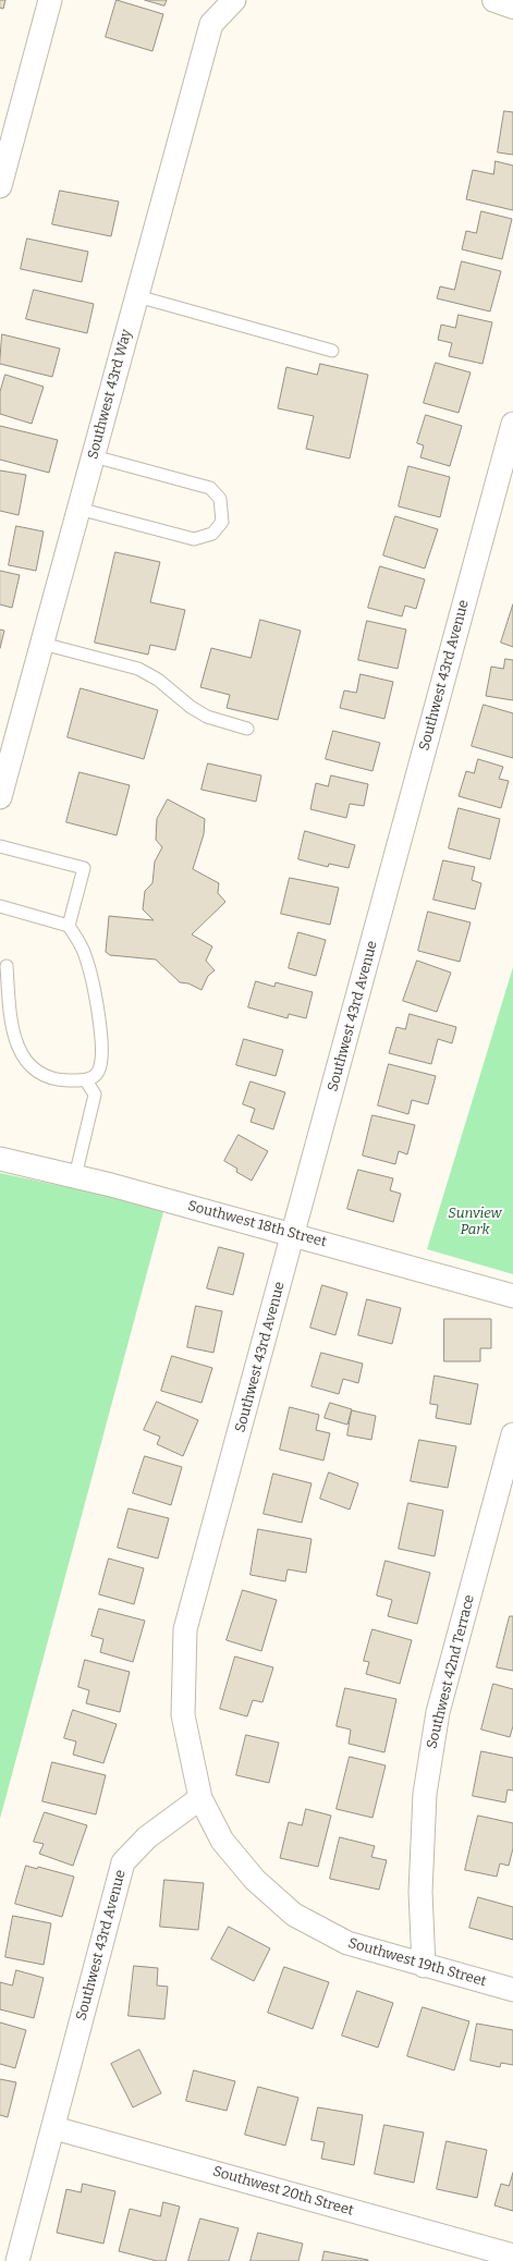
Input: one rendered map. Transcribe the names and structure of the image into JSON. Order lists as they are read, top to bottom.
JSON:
{
  "streets": {
    "street": [
      "Southwest 43rd Way",
      "Southwest 43rd Avenue",
      "Southwest 18th Street",
      "Southwest 42nd Terrace",
      "Southwest 19th Street",
      "Southwest 20th Street"
    ]
  },
  "crossings": [
    ["Southwest 43rd Avenue", "Southwest 18th Street"],
    ["Southwest 43rd Avenue", "Southwest 19th Street"],
    ["Southwest 43rd Avenue", "Southwest 20th Street"],
    ["Southwest 42nd Terrace", "Southwest 19th Street"]
  ],
  "parks": ["Sunview Park"]
}
